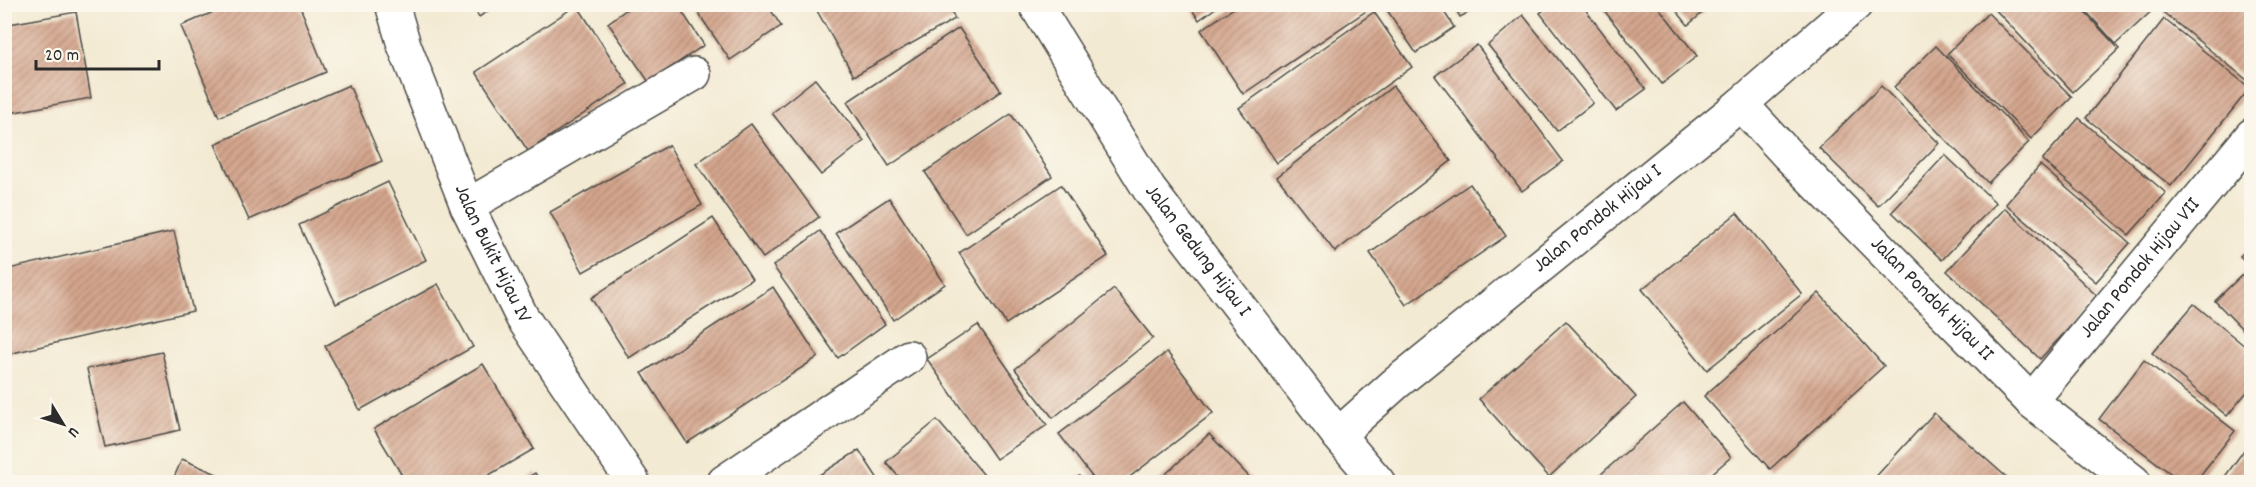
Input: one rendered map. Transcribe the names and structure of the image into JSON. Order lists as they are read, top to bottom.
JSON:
{
  "streets": {
    "street": [
      "Jalan Pondok Hijau I",
      "Jalan Gedung Hijau I",
      "Jalan Bukit Hijau IV",
      "Jalan Pondok Hijau VII",
      "Jalan Pondok Hijau II"
    ]
  },
  "crossings": [
    ["Jalan Pondok Hijau I", "Jalan Gedung Hijau I"],
    ["Jalan Pondok Hijau I", "Jalan Pondok Hijau II"],
    ["Jalan Pondok Hijau VII", "Jalan Pondok Hijau II"]
  ],
  "scale_bar": "20 m",
  "north": "bottom right"
}
